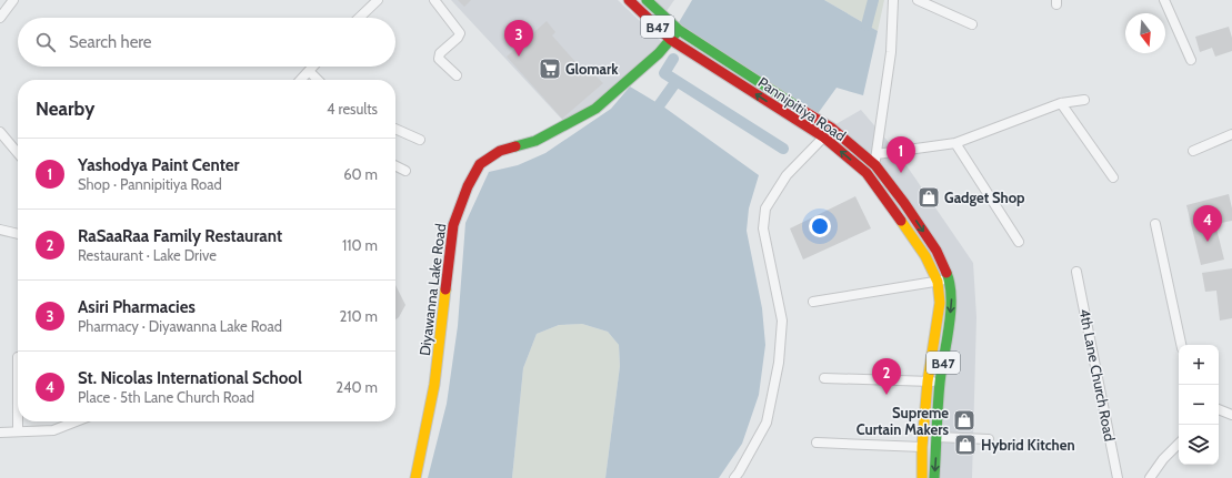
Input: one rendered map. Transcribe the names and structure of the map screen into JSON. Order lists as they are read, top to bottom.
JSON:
{
  "streets": {
    "main road": ["B47", "Pannipitiya Road", "Diyawanna Lake Road"],
    "street": ["4th Lane Church Road"]
  },
  "crossings": [
    ["Pannipitiya Road", "Diyawanna Lake Road"]
  ],
  "places": {
    "supermarket": ["Glomark"],
    "shop": ["Gadget Shop", "Supreme Curtain Makers", "Hybrid Kitchen"]
  },
  "north": "bottom",
  "page": {
    "search": "Search here",
    "pins": [
      "3",
      "1",
      "4",
      "2"
    ],
    "heading": ["Nearby", "4 results"],
    "list": [
      {
        "mark": "1",
        "name": "Yashodya Paint Center",
        "note": "Shop · Pannipitiya Road",
        "value": "60 m"
      },
      {
        "mark": "2",
        "name": "RaSaaRaa Family Restaurant",
        "note": "Restaurant · Lake Drive",
        "value": "110 m"
      },
      {
        "mark": "3",
        "name": "Asiri Pharmacies",
        "note": "Pharmacy · Diyawanna Lake Road",
        "value": "210 m"
      },
      {
        "mark": "4",
        "name": "St. Nicolas International School",
        "note": "Place · 5th Lane Church Road",
        "value": "240 m"
      }
    ],
    "map_buttons": ["+", "−"]
  }
}
